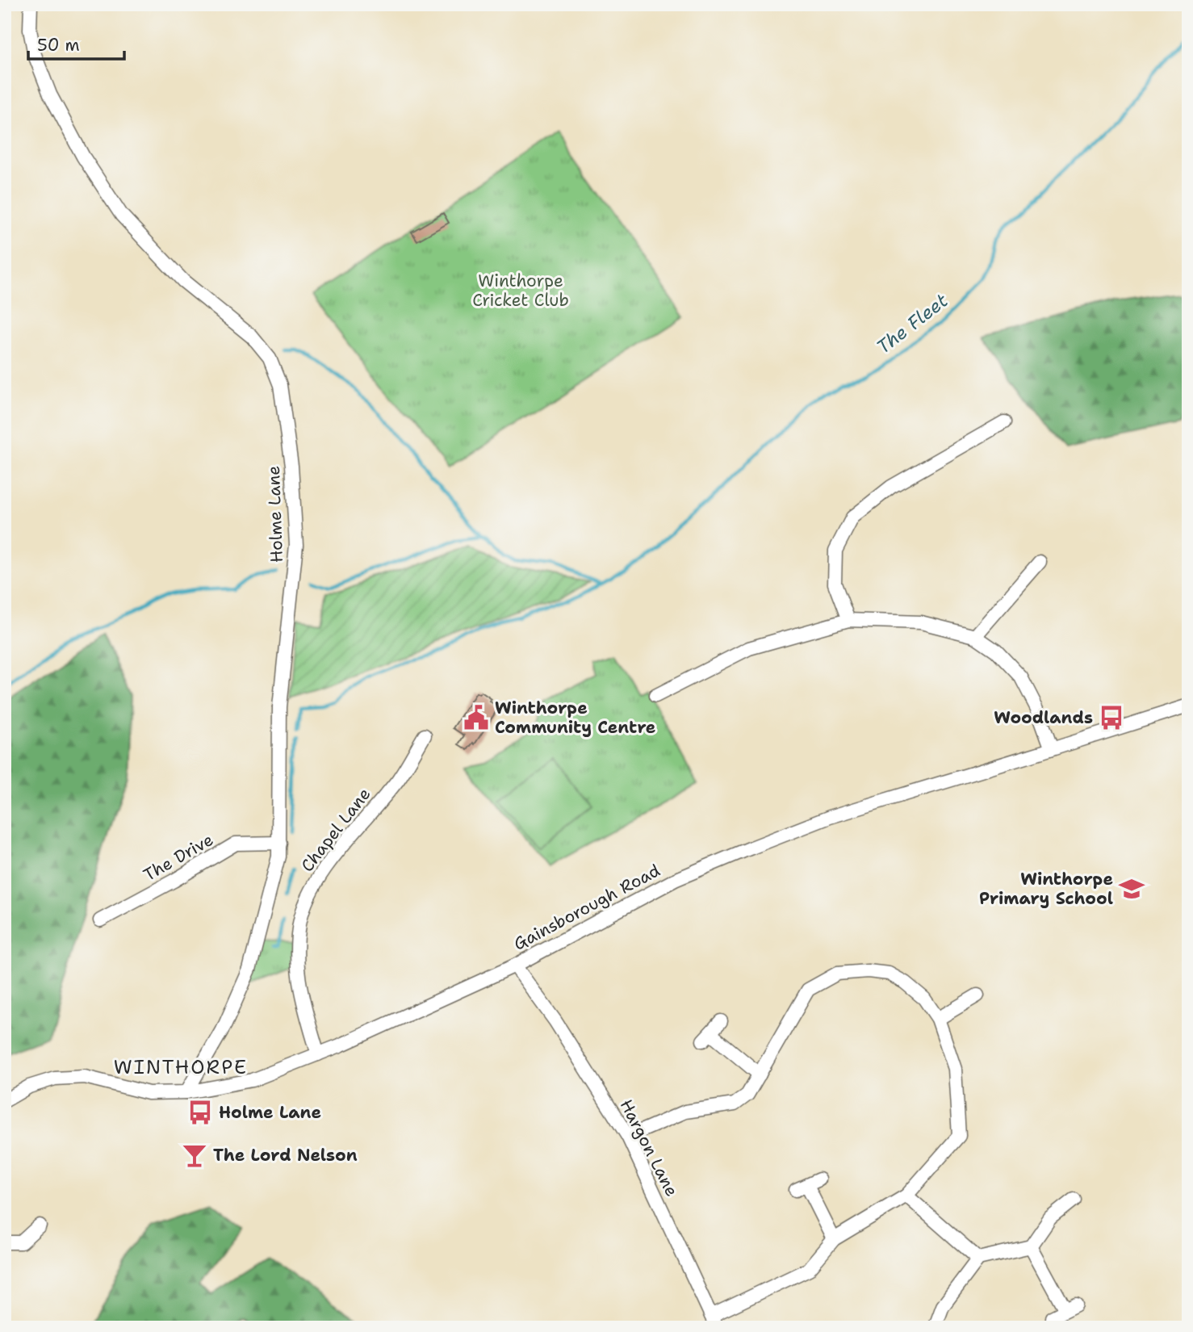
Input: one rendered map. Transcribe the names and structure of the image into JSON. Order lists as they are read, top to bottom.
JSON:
{
  "streets": {
    "street": [
      "Holme Lane",
      "Chapel Lane",
      "The Drive",
      "Gainsborough Road",
      "Hargon Lane"
    ]
  },
  "crossings": [
    ["Holme Lane", "The Drive"],
    ["Holme Lane", "Gainsborough Road"],
    ["Chapel Lane", "Gainsborough Road"],
    ["Gainsborough Road", "Hargon Lane"]
  ],
  "districts": ["WINTHORPE"],
  "water": ["The Fleet"],
  "parks": ["Winthorpe Cricket Club"],
  "places": {
    "public building": ["Winthorpe Community Centre"],
    "bus stop": ["Woodlands", "Holme Lane"],
    "school or university": ["Winthorpe Primary School"],
    "bar": ["The Lord Nelson"]
  },
  "scale_bar": "50 m"
}
